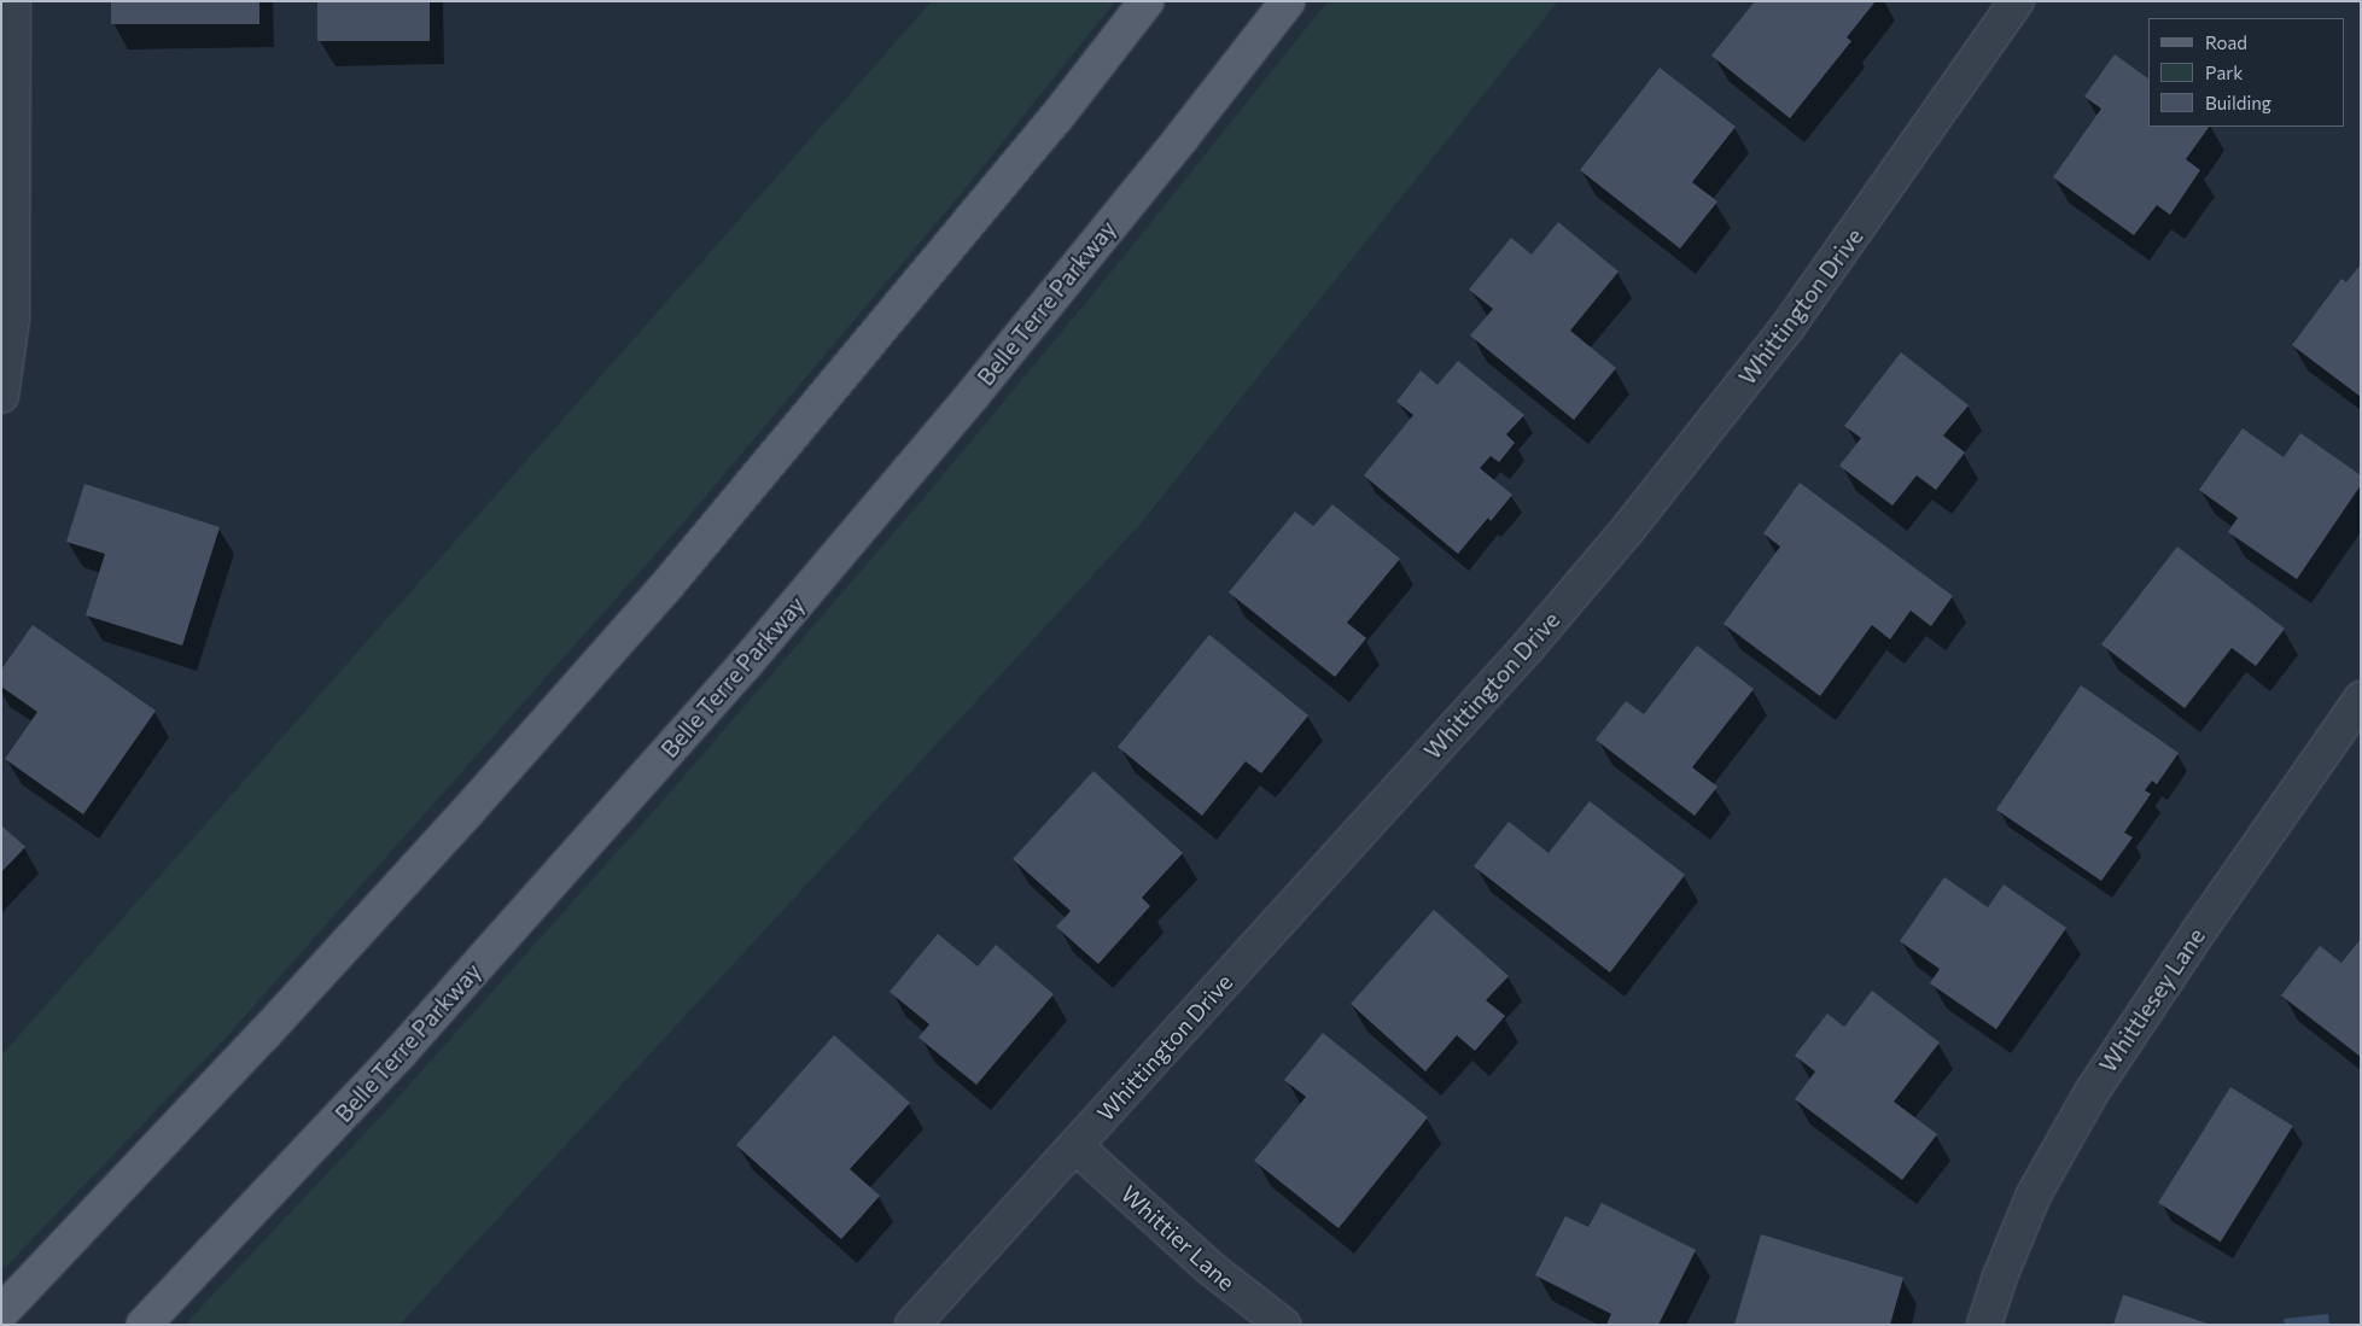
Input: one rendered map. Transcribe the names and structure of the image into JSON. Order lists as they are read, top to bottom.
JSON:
{
  "streets": {
    "main road": ["Belle Terre Parkway"],
    "street": ["Whittington Drive", "Whittlesey Lane", "Whittier Lane"]
  },
  "crossings": [
    ["Whittington Drive", "Whittier Lane"]
  ],
  "legend": ["Road", "Park", "Building"]
}
